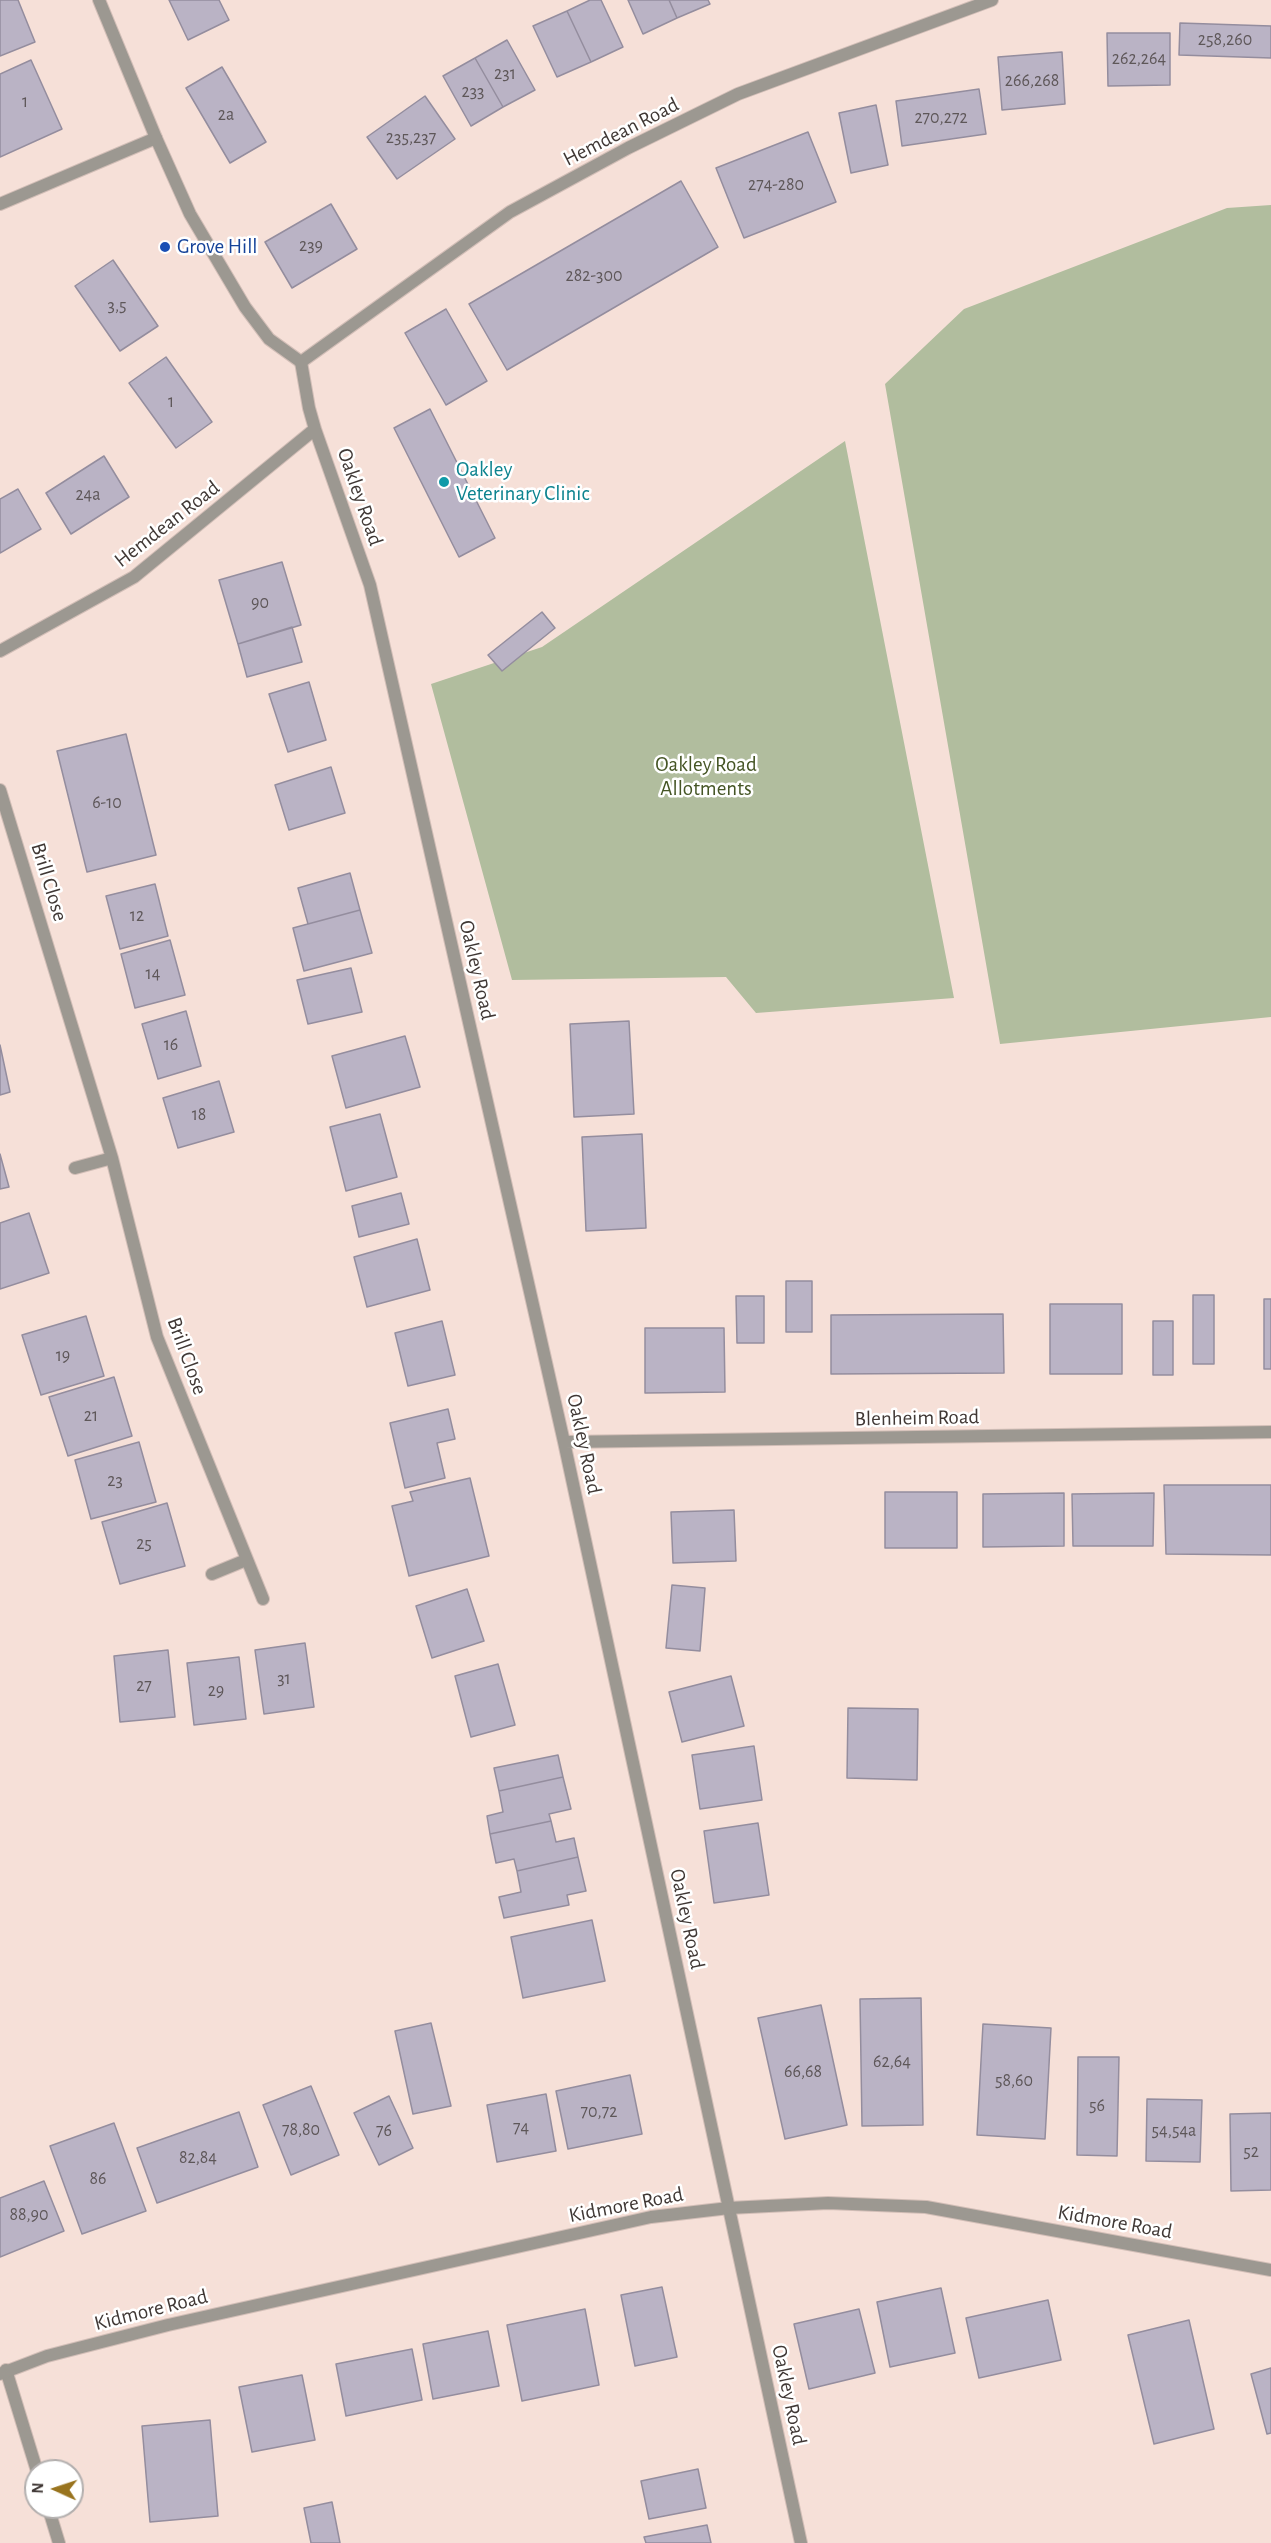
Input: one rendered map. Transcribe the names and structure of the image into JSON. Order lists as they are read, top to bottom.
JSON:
{
  "streets": {
    "street": [
      "Hemdean Road",
      "Oakley Road",
      "Brill Close",
      "Blenheim Road",
      "Kidmore Road"
    ]
  },
  "crossings": [
    ["Hemdean Road", "Oakley Road"],
    ["Oakley Road", "Blenheim Road"],
    ["Oakley Road", "Kidmore Road"]
  ],
  "parks": ["Oakley Road Allotments"],
  "places": ["Grove Hill", "Oakley Veterinary Clinic"],
  "house_numbers": [
    "258,260",
    "262,264",
    "231",
    "266,268",
    "233",
    "1",
    "2a",
    "270,272",
    "235,237",
    "274-280",
    "239",
    "282-300",
    "3,5",
    "1",
    "24a",
    "90",
    "6-10",
    "12",
    "14",
    "16",
    "18",
    "19",
    "21",
    "23",
    "25",
    "31",
    "27",
    "29",
    "62,64",
    "66,68",
    "58,60",
    "56",
    "70,72",
    "74",
    "78,80",
    "76",
    "54,54a",
    "52",
    "82,84",
    "86",
    "88,90"
  ],
  "north": "left"
}
